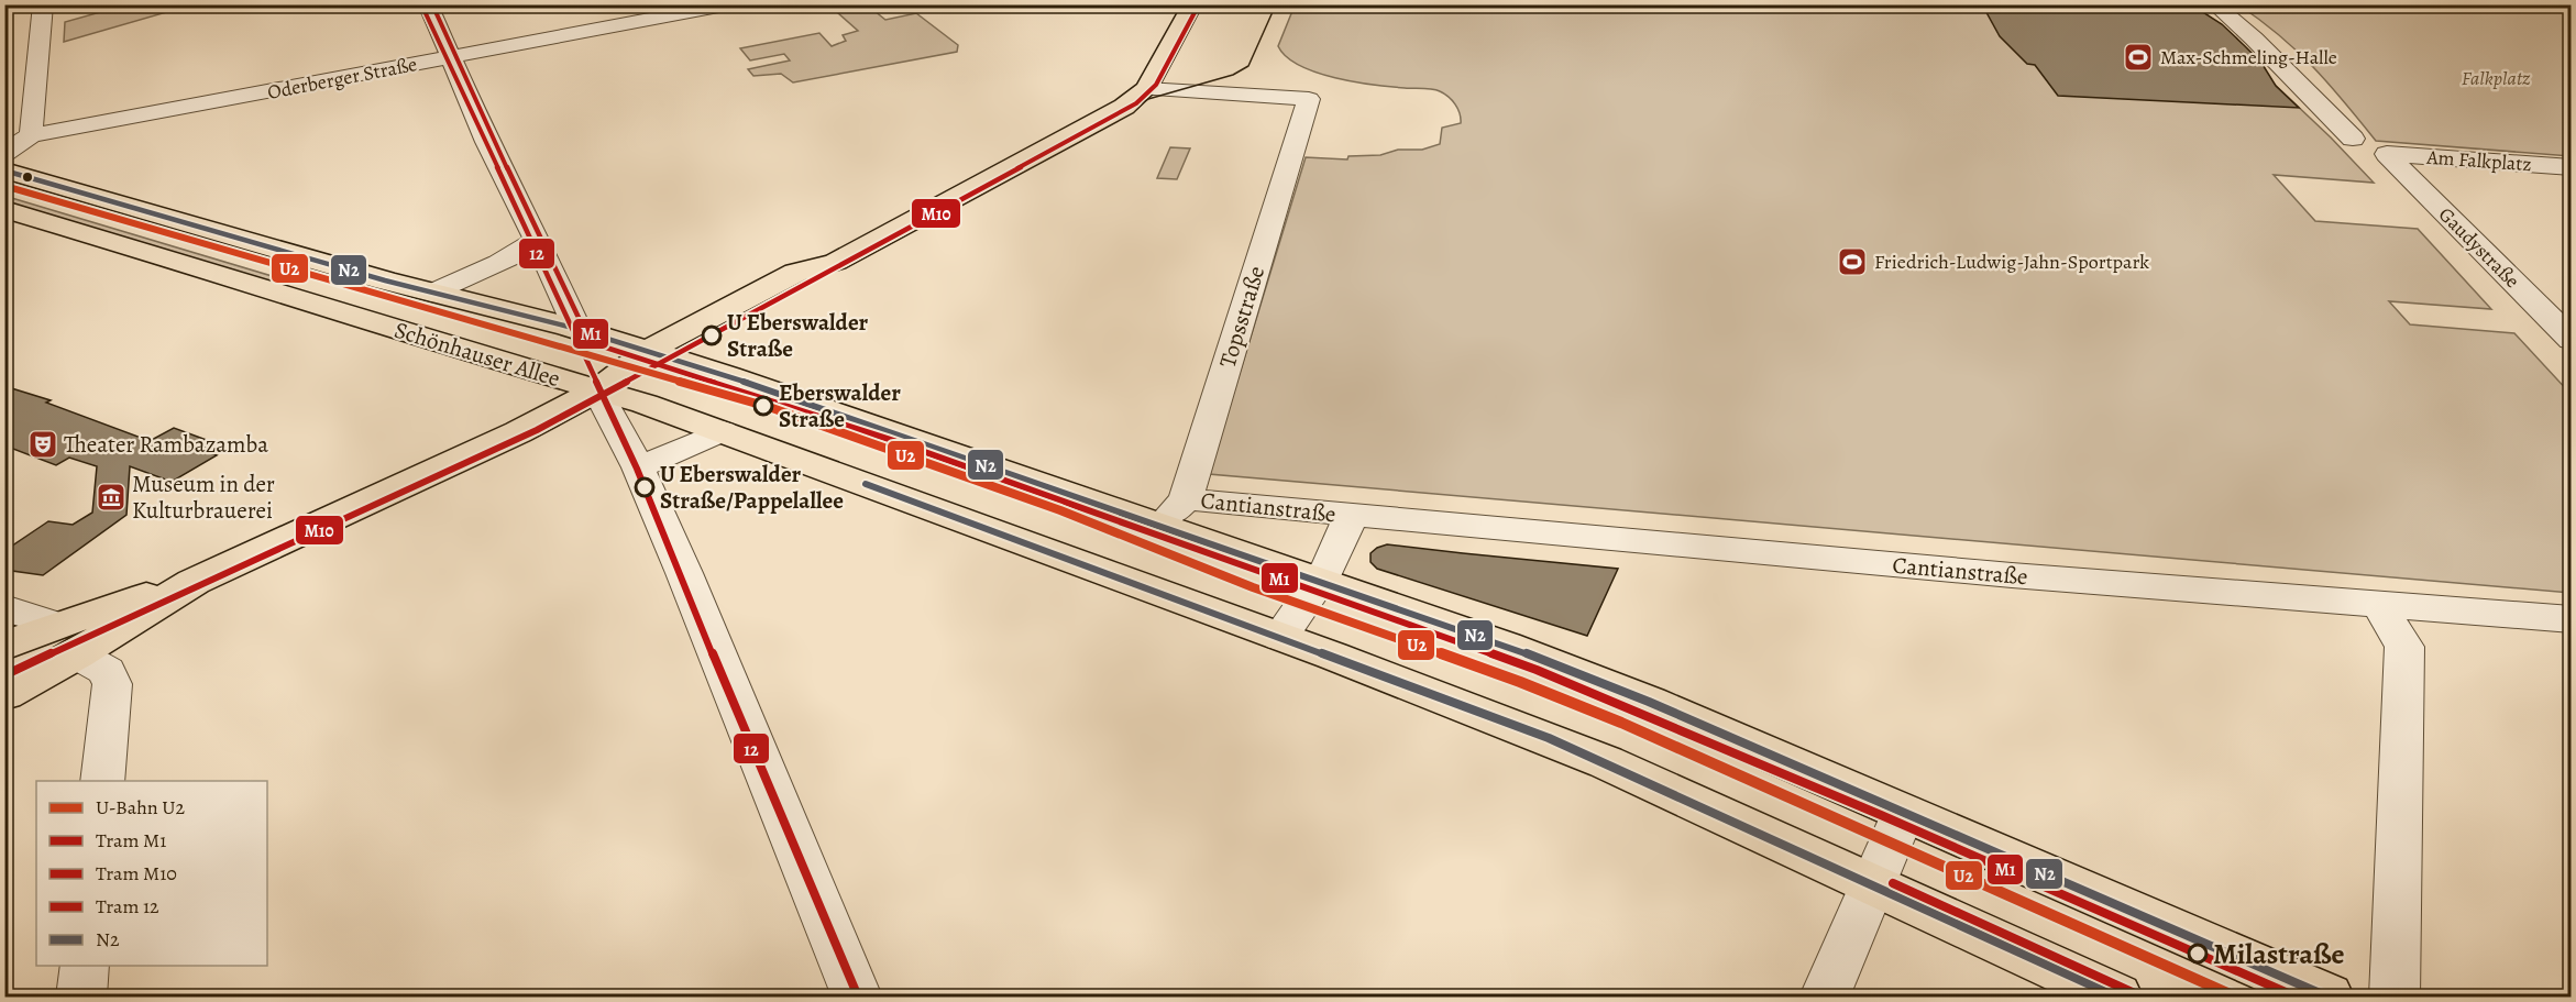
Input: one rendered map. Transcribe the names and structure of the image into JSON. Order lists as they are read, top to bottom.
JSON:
{
  "streets": {
    "main road": ["Schönhauser Allee"],
    "street": [
      "Oderberger Straße",
      "Am Falkplatz",
      "Gaudystraße",
      "Topsstraße",
      "Cantianstraße"
    ]
  },
  "crossings": [
    ["Am Falkplatz", "Gaudystraße"],
    ["Topsstraße", "Schönhauser Allee"],
    ["Topsstraße", "Cantianstraße"],
    ["Schönhauser Allee", "Cantianstraße"]
  ],
  "parks": ["Falkplatz"],
  "places": {
    "sports": ["Max-Schmeling-Halle", "Friedrich-Ludwig-Jahn-Sportpark"],
    "other": [
      "U Eberswalder Straße",
      "Eberswalder Straße",
      "U Eberswalder Straße/Pappelallee",
      "Milastraße"
    ],
    "theatre": ["Theater Rambazamba"],
    "museum": ["Museum in der Kulturbrauerei"]
  },
  "lines": [
    "tram line M1",
    "tram line M10",
    "tram line 12",
    "transit line N2",
    "metro line U2"
  ],
  "legend": [
    "U-Bahn U2",
    "Tram M1",
    "Tram M10",
    "Tram 12",
    "N2"
  ]
}
